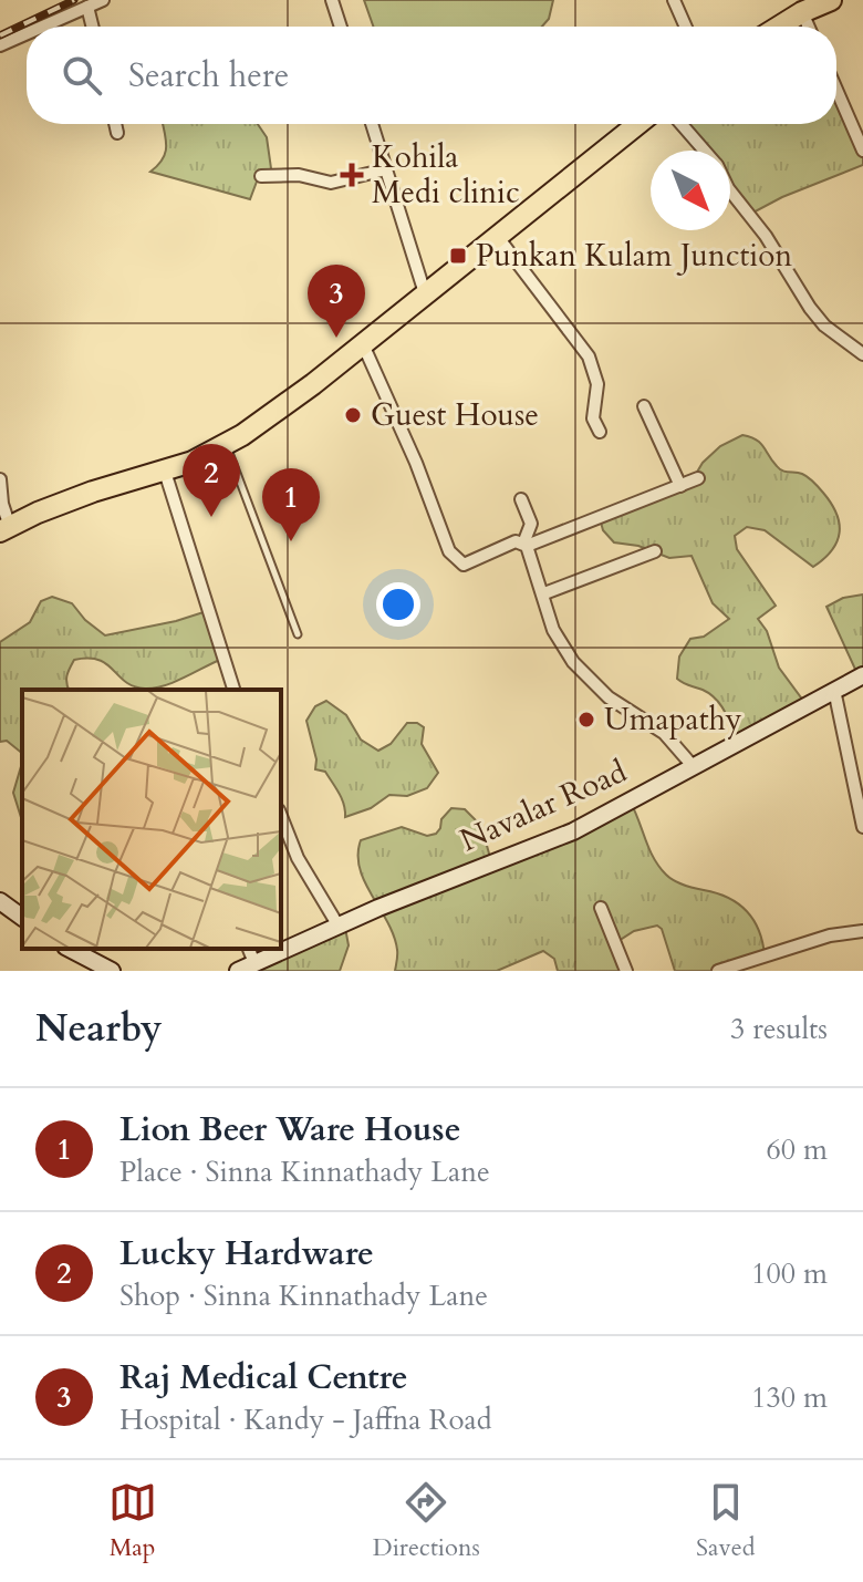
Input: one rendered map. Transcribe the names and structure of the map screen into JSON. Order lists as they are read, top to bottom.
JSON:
{
  "streets": {
    "street": ["Navalar Road"]
  },
  "places": {
    "health": ["Kohila Medi clinic"],
    "transit": ["Punkan Kulam Junction"],
    "other": ["Guest House", "Umapathy"]
  },
  "north": "bottom right",
  "page": {
    "search": "Search here",
    "pins": ["3", "2", "1"],
    "heading": ["Nearby", "3 results"],
    "list": [
      {
        "mark": "1",
        "name": "Lion Beer Ware House",
        "note": "Place · Sinna Kinnathady Lane",
        "value": "60 m"
      },
      {
        "mark": "2",
        "name": "Lucky Hardware",
        "note": "Shop · Sinna Kinnathady Lane",
        "value": "100 m"
      },
      {
        "mark": "3",
        "name": "Raj Medical Centre",
        "note": "Hospital · Kandy - Jaffna Road",
        "value": "130 m"
      }
    ],
    "nav": ["Map", "Directions", "Saved"]
  }
}
